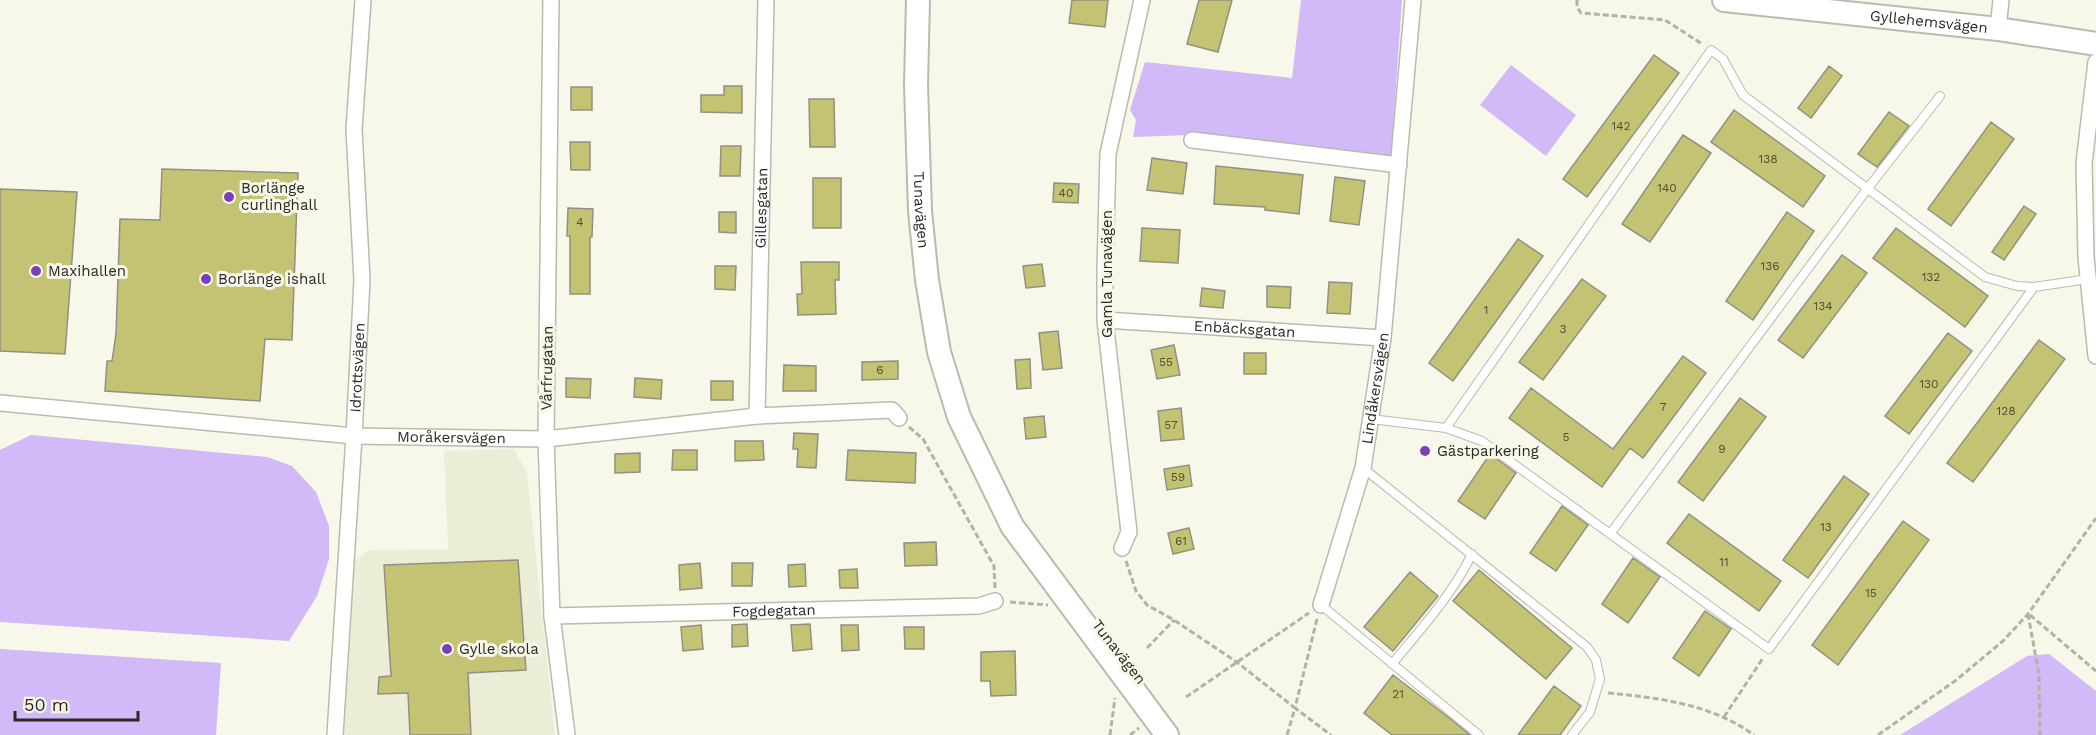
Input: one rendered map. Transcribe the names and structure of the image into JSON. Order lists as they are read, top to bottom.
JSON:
{
  "streets": {
    "street": [
      "Gyllehemsvägen",
      "Gillesgatan",
      "Tunavägen",
      "Gamla Tunavägen",
      "Enbäcksgatan",
      "Idrottsvägen",
      "Vårfrugatan",
      "Lindåkersvägen",
      "Moråkersvägen",
      "Fogdegatan"
    ]
  },
  "crossings": [
    ["Gillesgatan", "Moråkersvägen"],
    ["Gamla Tunavägen", "Enbäcksgatan"],
    ["Enbäcksgatan", "Lindåkersvägen"],
    ["Idrottsvägen", "Moråkersvägen"],
    ["Vårfrugatan", "Moråkersvägen"],
    ["Vårfrugatan", "Fogdegatan"]
  ],
  "places": [
    "Borlänge curlinghall",
    "Maxihallen",
    "Borlänge ishall",
    "Gästparkering",
    "Gylle skola"
  ],
  "house_numbers": [
    "142",
    "138",
    "140",
    "40",
    "4",
    "136",
    "132",
    "134",
    "1",
    "3",
    "55",
    "6",
    "130",
    "7",
    "128",
    "57",
    "5",
    "9",
    "59",
    "13",
    "61",
    "11",
    "15",
    "21"
  ],
  "scale_bar": "50 m"
}
